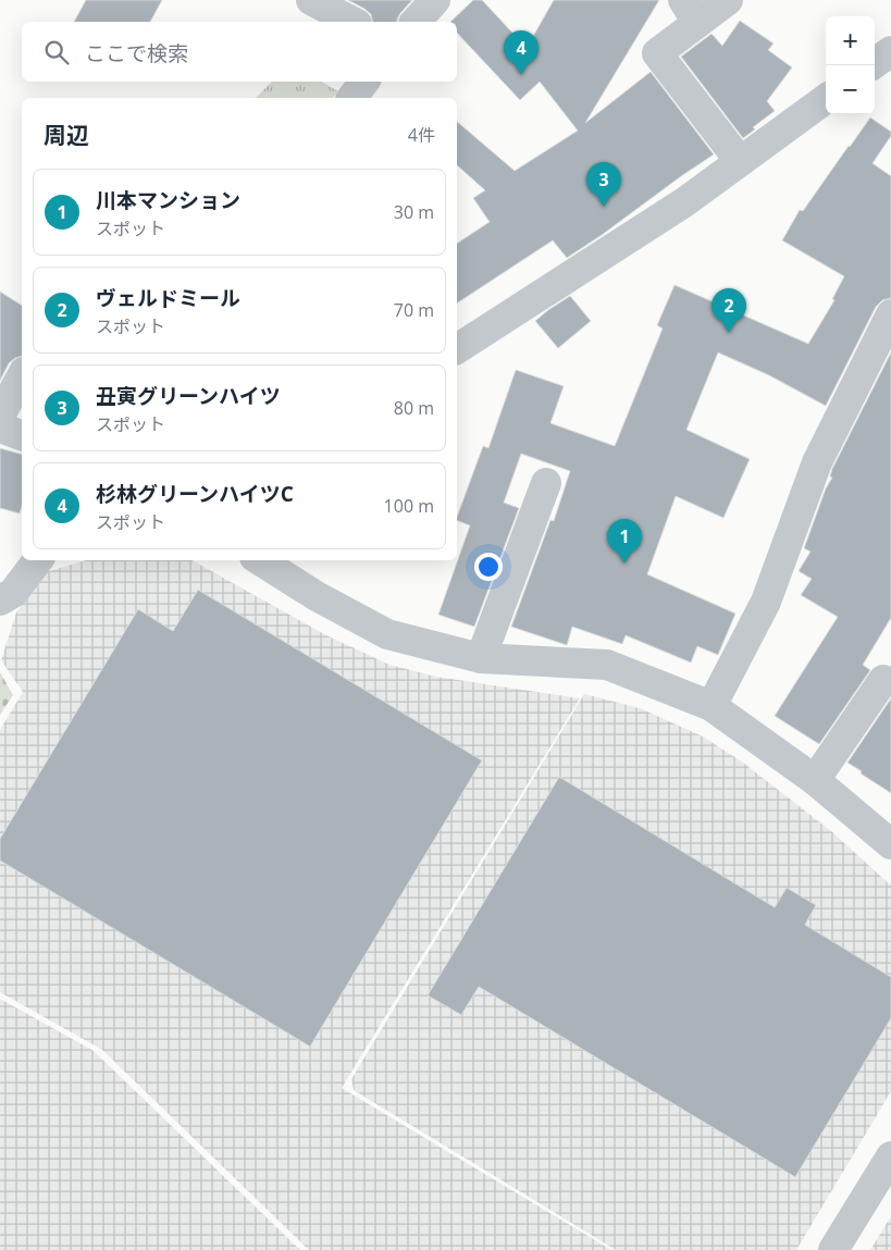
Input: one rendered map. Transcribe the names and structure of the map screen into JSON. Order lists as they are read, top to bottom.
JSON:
{
  "page": {
    "map_buttons": ["+", "−"],
    "search": "ここで検索",
    "pins": [
      "4",
      "3",
      "2",
      "1"
    ],
    "heading": ["周辺", "4件"],
    "list": [
      {
        "mark": "1",
        "name": "川本マンション",
        "note": "スポット",
        "value": "30 m"
      },
      {
        "mark": "2",
        "name": "ヴェルドミール",
        "note": "スポット",
        "value": "70 m"
      },
      {
        "mark": "3",
        "name": "丑寅グリーンハイツ",
        "note": "スポット",
        "value": "80 m"
      },
      {
        "mark": "4",
        "name": "杉林グリーンハイツC",
        "note": "スポット",
        "value": "100 m"
      }
    ]
  }
}
